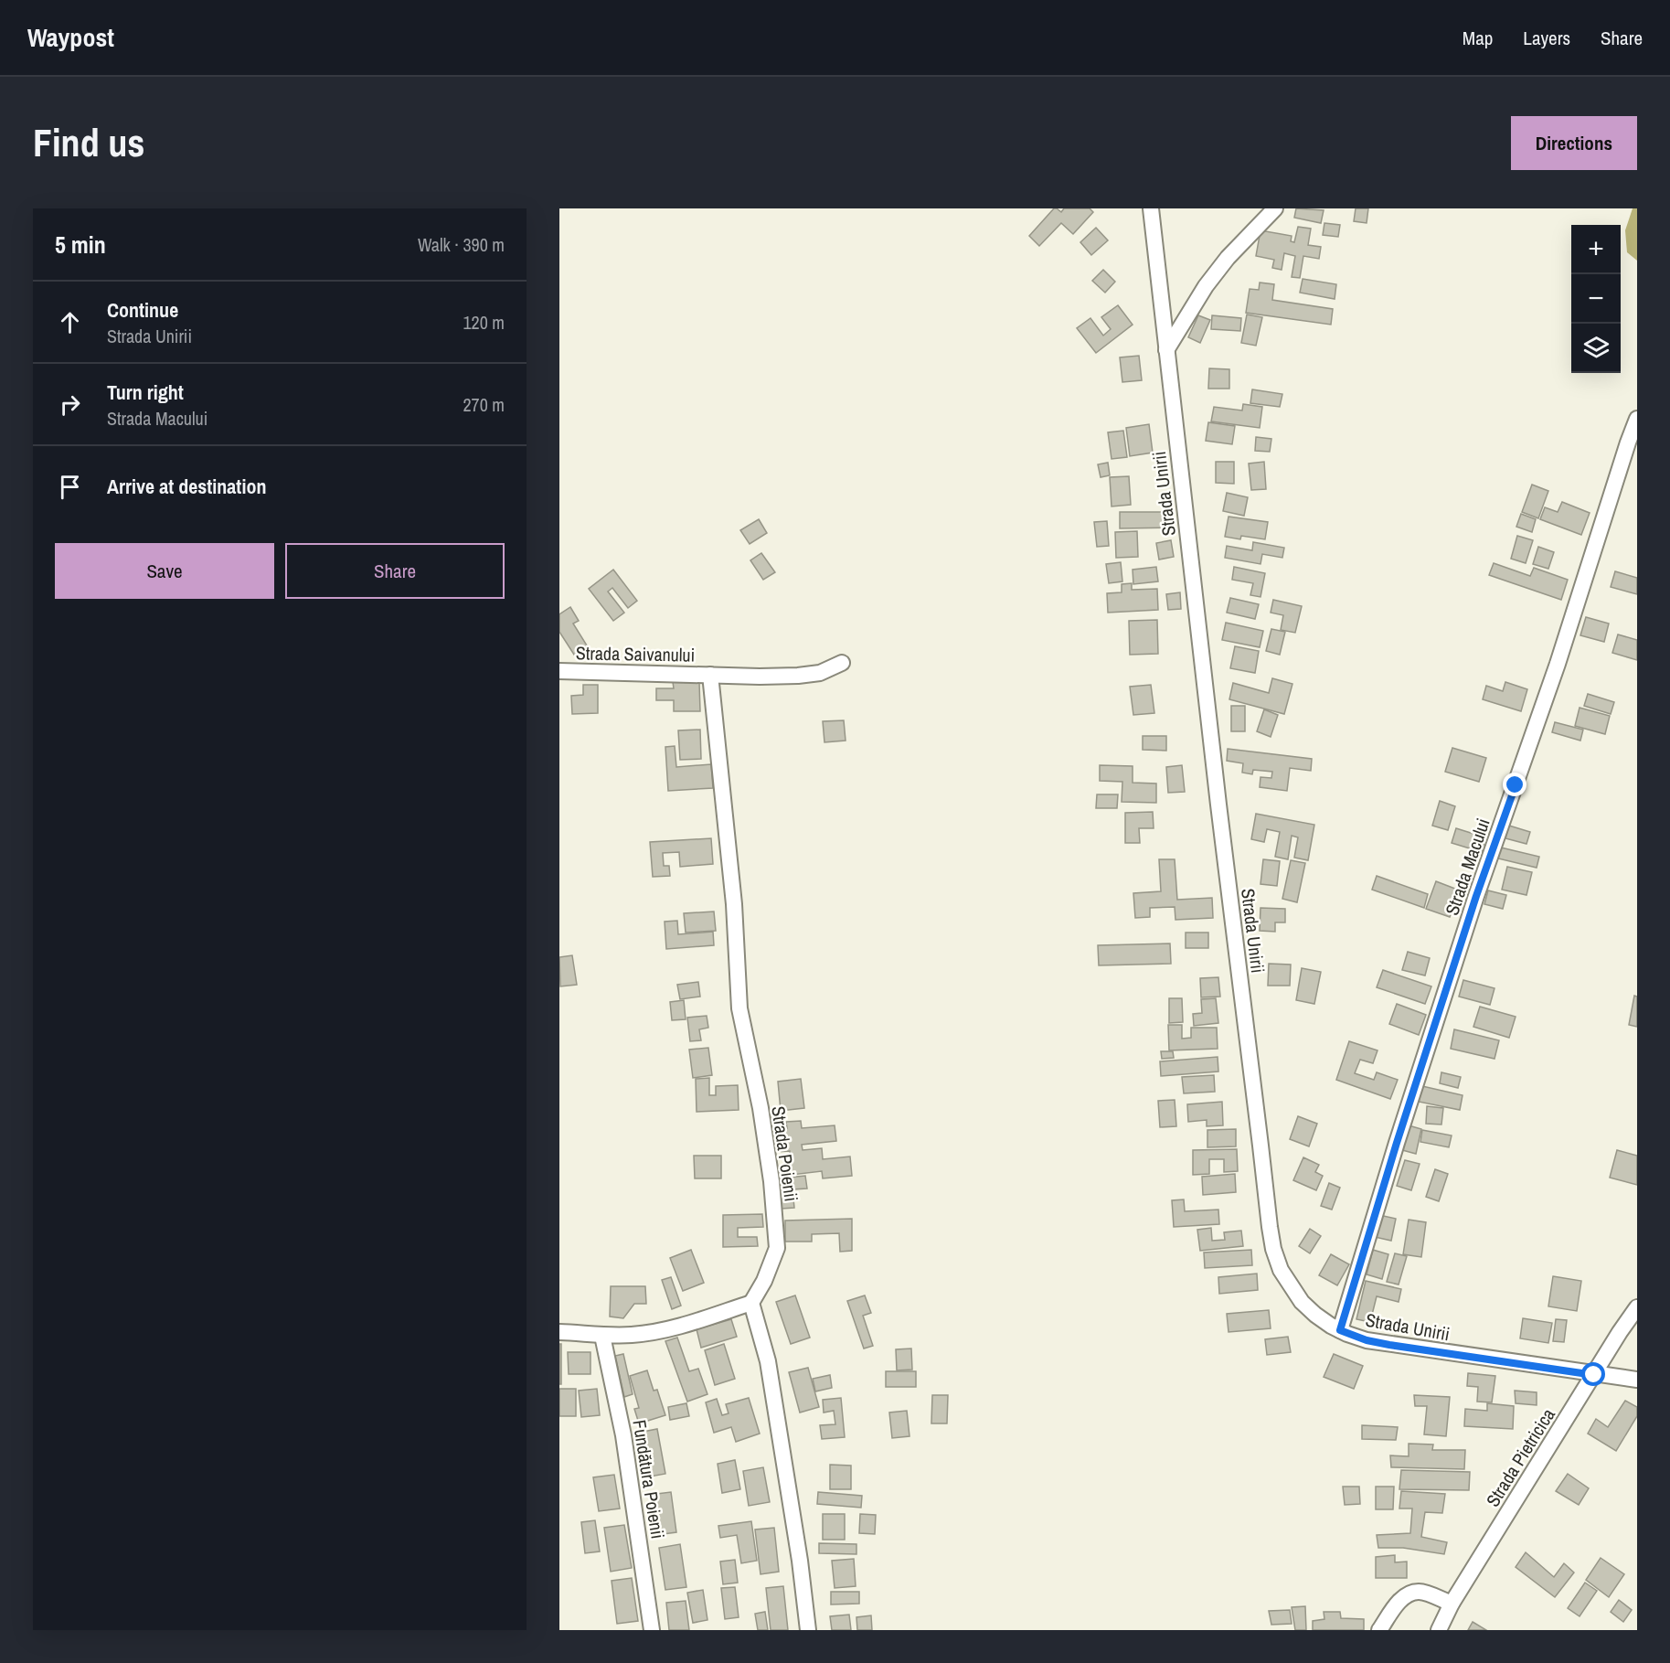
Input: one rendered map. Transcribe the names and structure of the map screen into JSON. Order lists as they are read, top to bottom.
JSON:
{
  "streets": {
    "street": [
      "Strada Unirii",
      "Strada Saivanului",
      "Strada Macului",
      "Strada Poienii",
      "Strada Pietricica",
      "Fundătura Poienii"
    ]
  },
  "crossings": [
    ["Strada Unirii", "Strada Macului"],
    ["Strada Unirii", "Strada Pietricica"],
    ["Strada Saivanului", "Strada Poienii"]
  ],
  "page": {
    "header": "Waypost",
    "nav": ["Map", "Layers", "Share"],
    "buttons": [
      "Directions",
      ["Save", "Share"]
    ],
    "title": "Find us",
    "heading": ["5 min", "Walk · 390 m"],
    "map_buttons": ["+", "−"],
    "list": [
      ["Continue", "Strada Unirii", "120 m"],
      ["Turn right", "Strada Macului", "270 m"],
      "Arrive at destination"
    ]
  }
}
